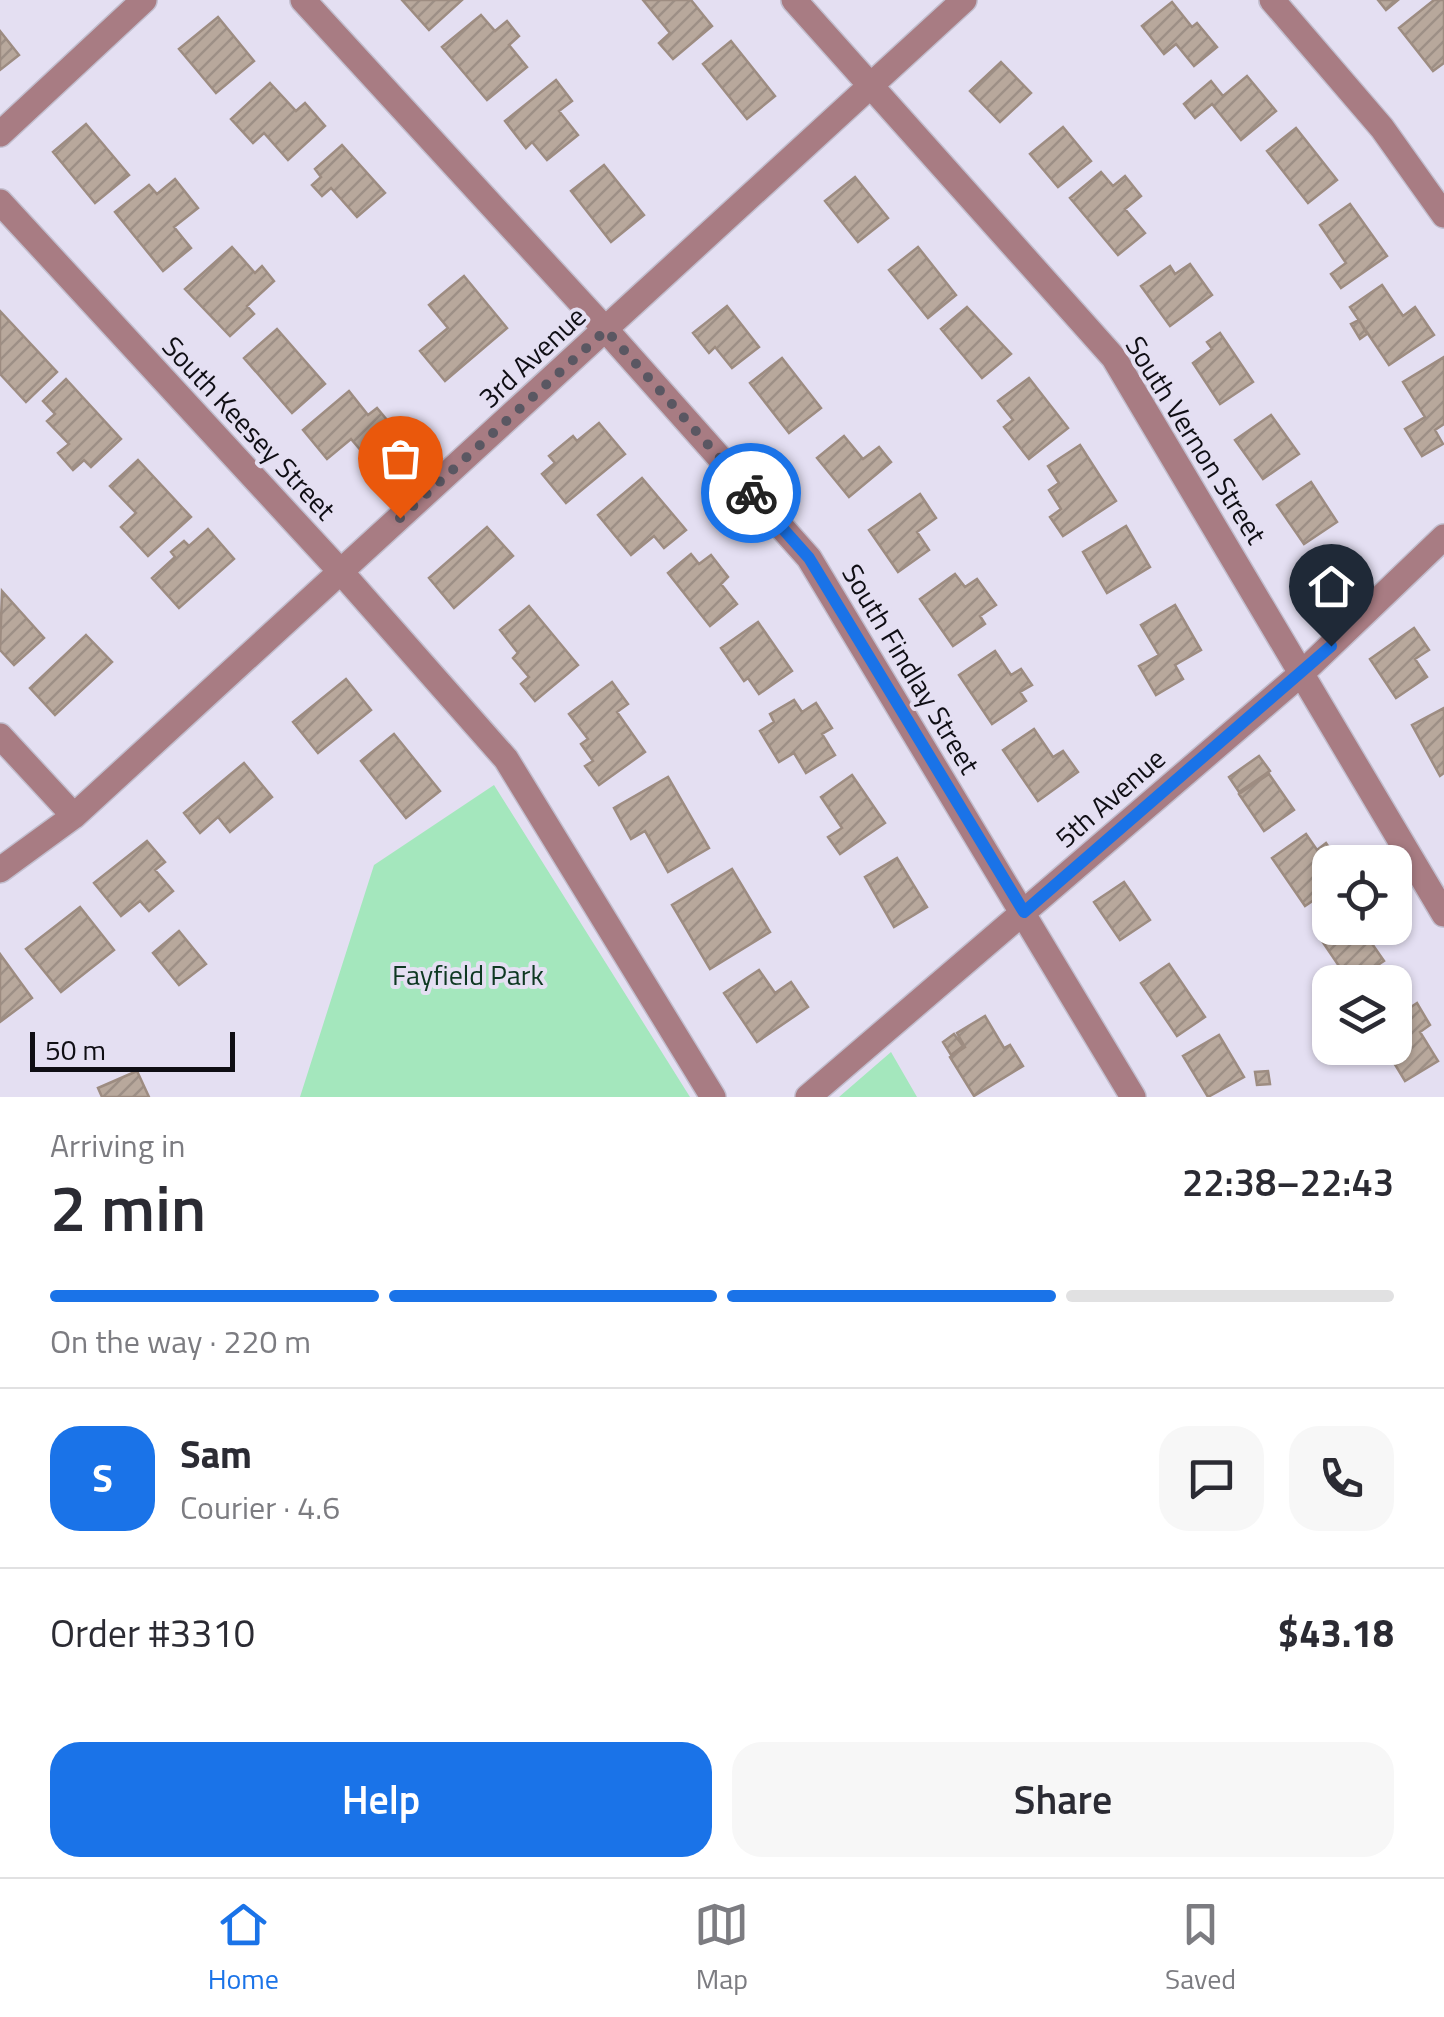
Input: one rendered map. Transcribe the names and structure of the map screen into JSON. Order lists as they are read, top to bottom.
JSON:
{
  "streets": {
    "street": [
      "3rd Avenue",
      "South Keesey Street",
      "South Vernon Street",
      "South Findlay Street",
      "5th Avenue"
    ]
  },
  "crossings": [
    ["3rd Avenue", "South Keesey Street"],
    ["3rd Avenue", "South Vernon Street"],
    ["3rd Avenue", "South Findlay Street"],
    ["South Vernon Street", "5th Avenue"],
    ["South Findlay Street", "5th Avenue"]
  ],
  "parks": ["Fayfield Park"],
  "scale_bar": "50 m",
  "page": {
    "scale": "50 m",
    "heading": ["2 min", "Arriving in", "22:38–22:43"],
    "panel": [
      "Sam",
      "Courier · 4.6",
      "Order #3310",
      "$43.18"
    ],
    "bar": "On the way · 220 m",
    "round": "S",
    "buttons": ["Help", "Share"],
    "tabs": ["Home", "Map", "Saved"]
  }
}
